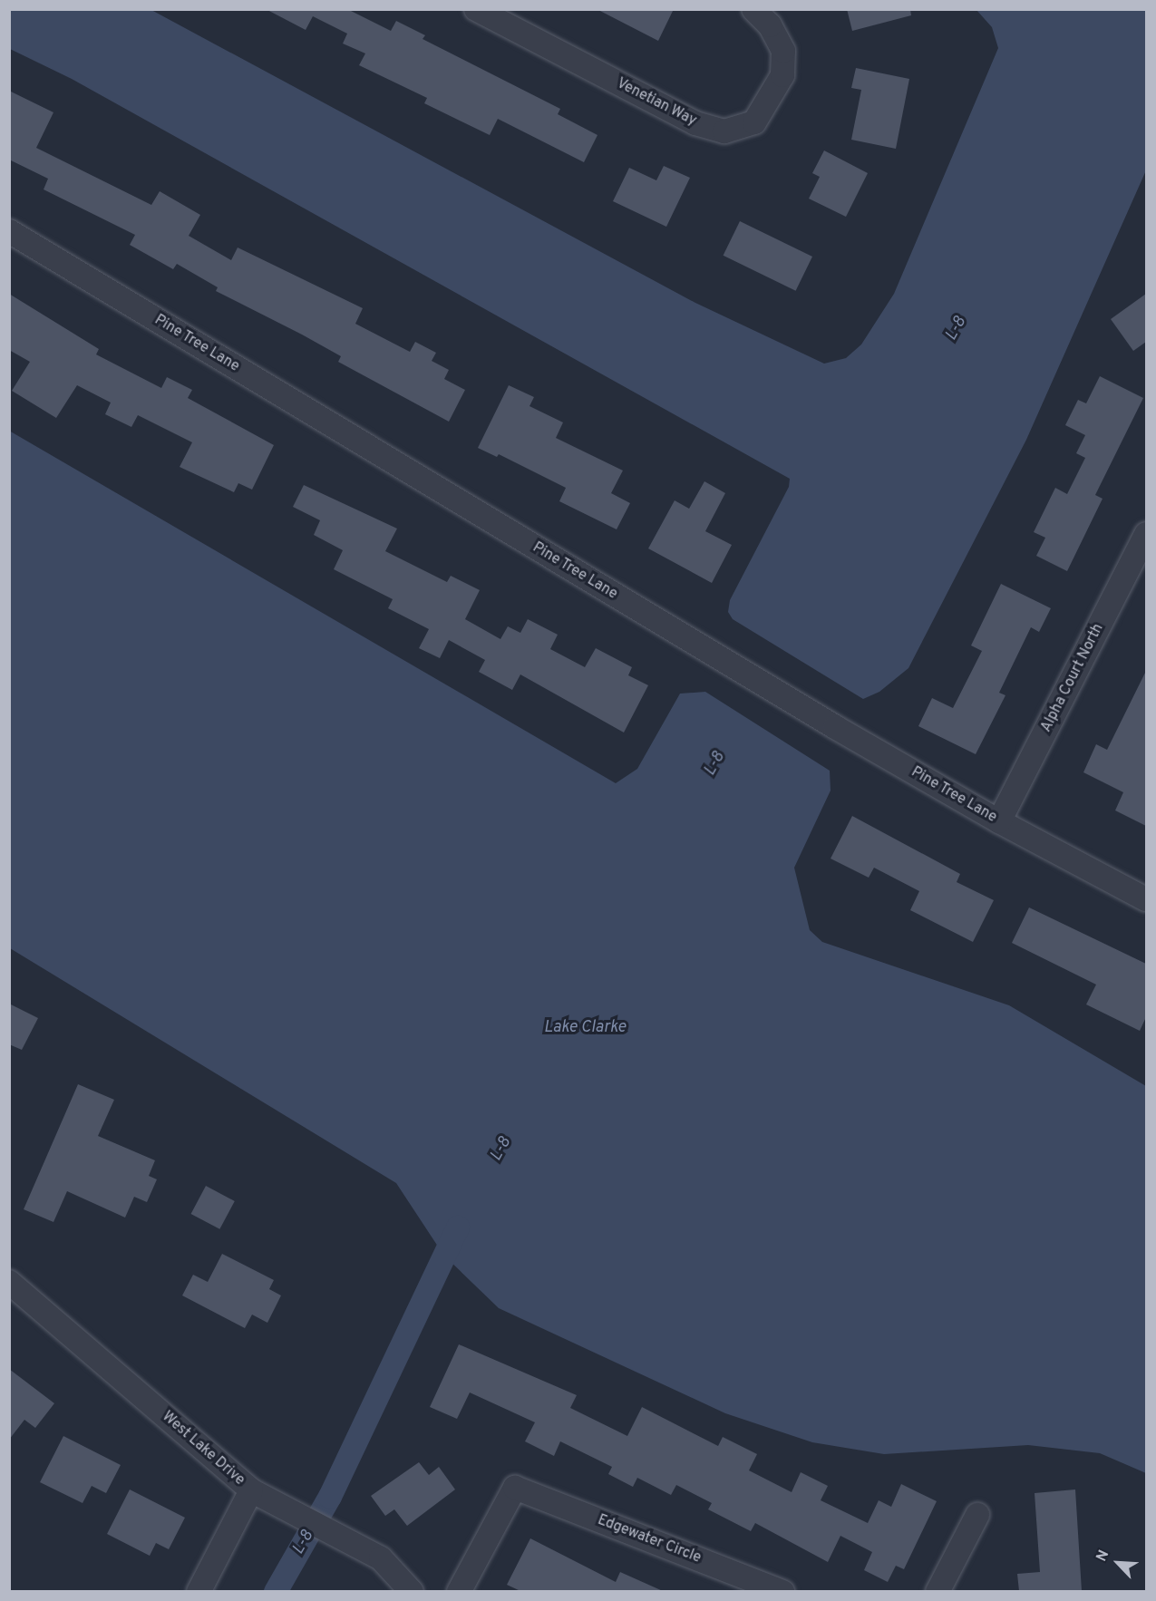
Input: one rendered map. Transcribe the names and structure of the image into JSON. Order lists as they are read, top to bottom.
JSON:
{
  "streets": {
    "street": [
      "Venetian Way",
      "Pine Tree Lane",
      "Alpha Court North",
      "West Lake Drive",
      "Edgewater Circle"
    ]
  },
  "crossings": [
    ["Pine Tree Lane", "Alpha Court North"]
  ],
  "water": ["L-8", "Lake Clarke"],
  "north": "top left"
}
